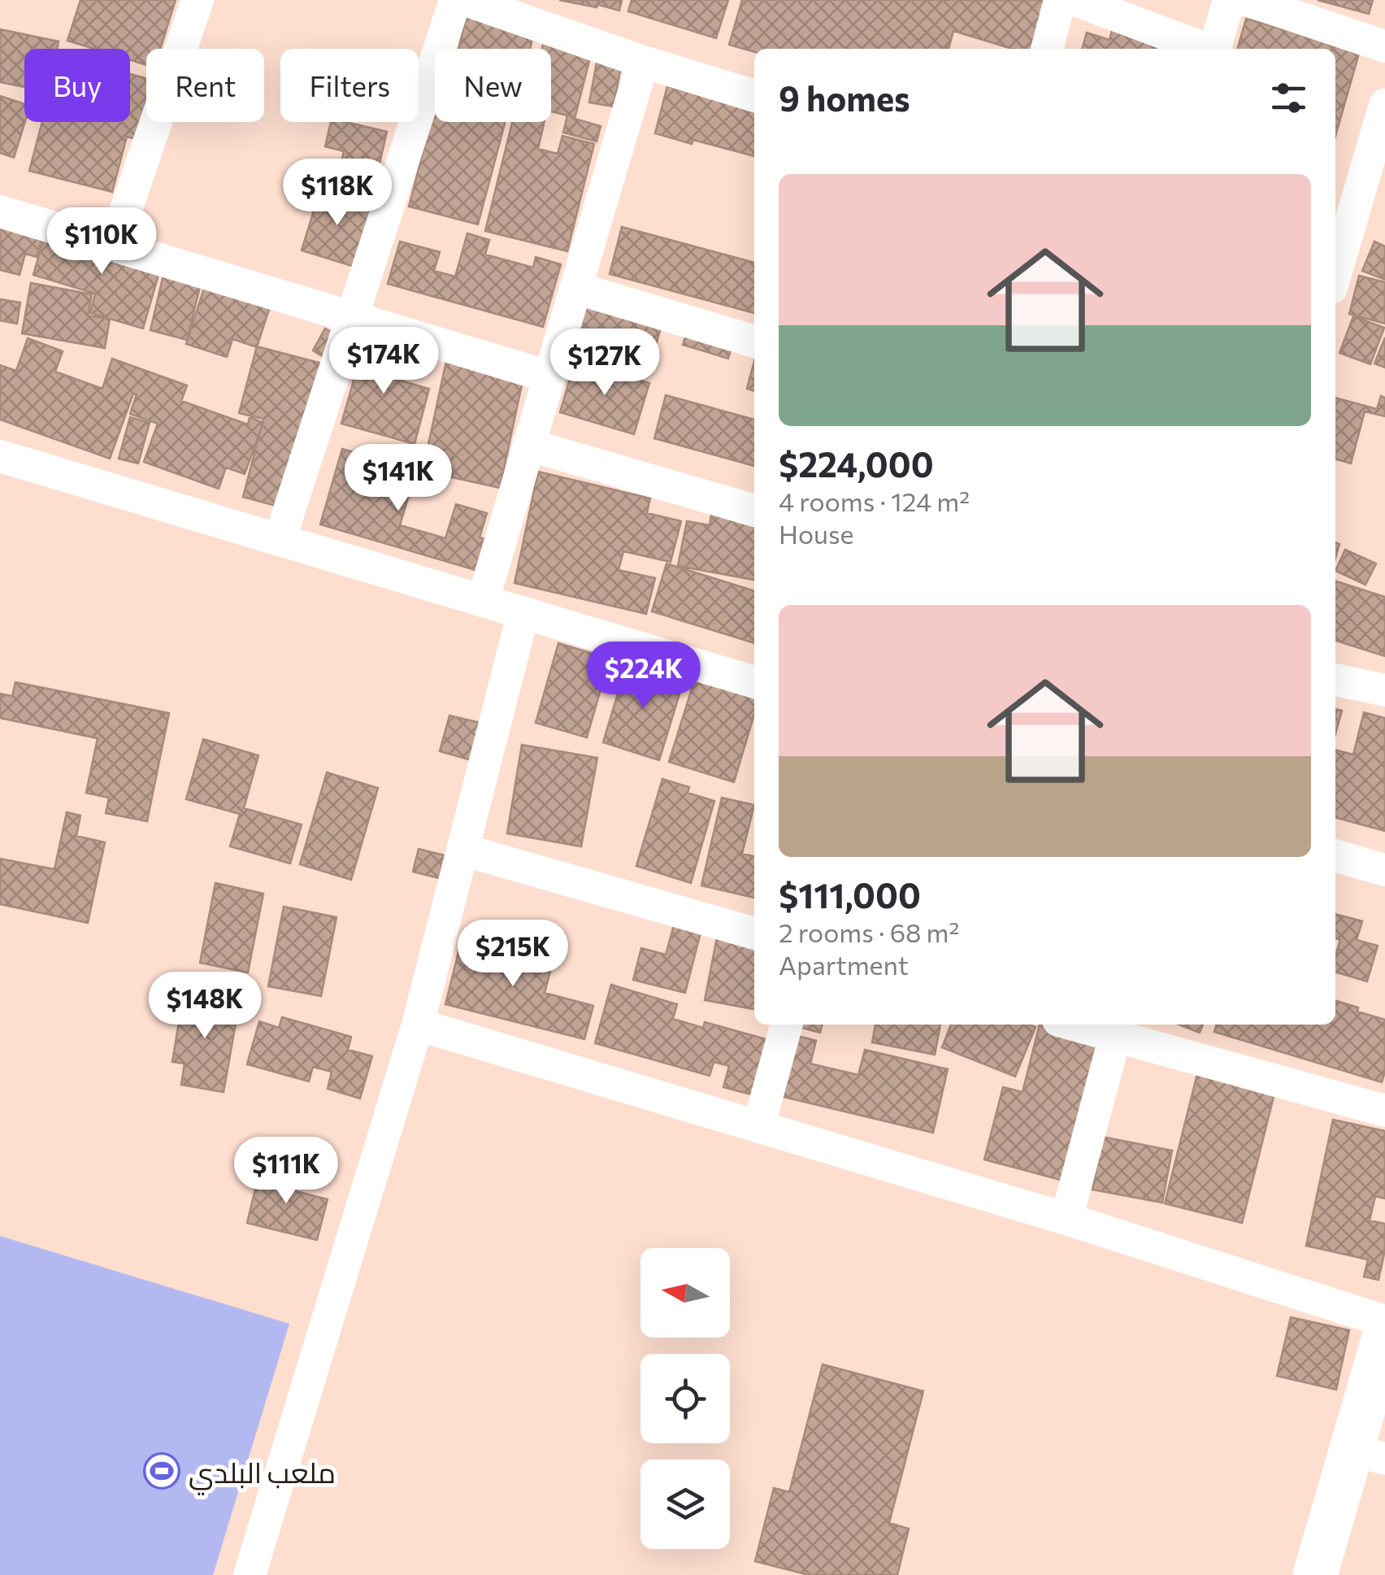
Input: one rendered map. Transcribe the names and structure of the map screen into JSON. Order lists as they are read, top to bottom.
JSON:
{
  "places": {
    "sports": ["ملعب البلدي"]
  },
  "north": "left",
  "page": {
    "chip": [
      "Buy",
      "Rent",
      "Filters",
      "New"
    ],
    "heading": "9 homes",
    "list": [
      {
        "name": "$224,000",
        "note": "4 rooms · 124 m² · House"
      },
      {
        "name": "$111,000",
        "note": "2 rooms · 68 m² · Apartment"
      }
    ],
    "price": [
      "$118K",
      "$110K",
      "$174K",
      "$127K",
      "$141K",
      "$224K",
      "$215K",
      "$148K",
      "$111K"
    ]
  }
}
